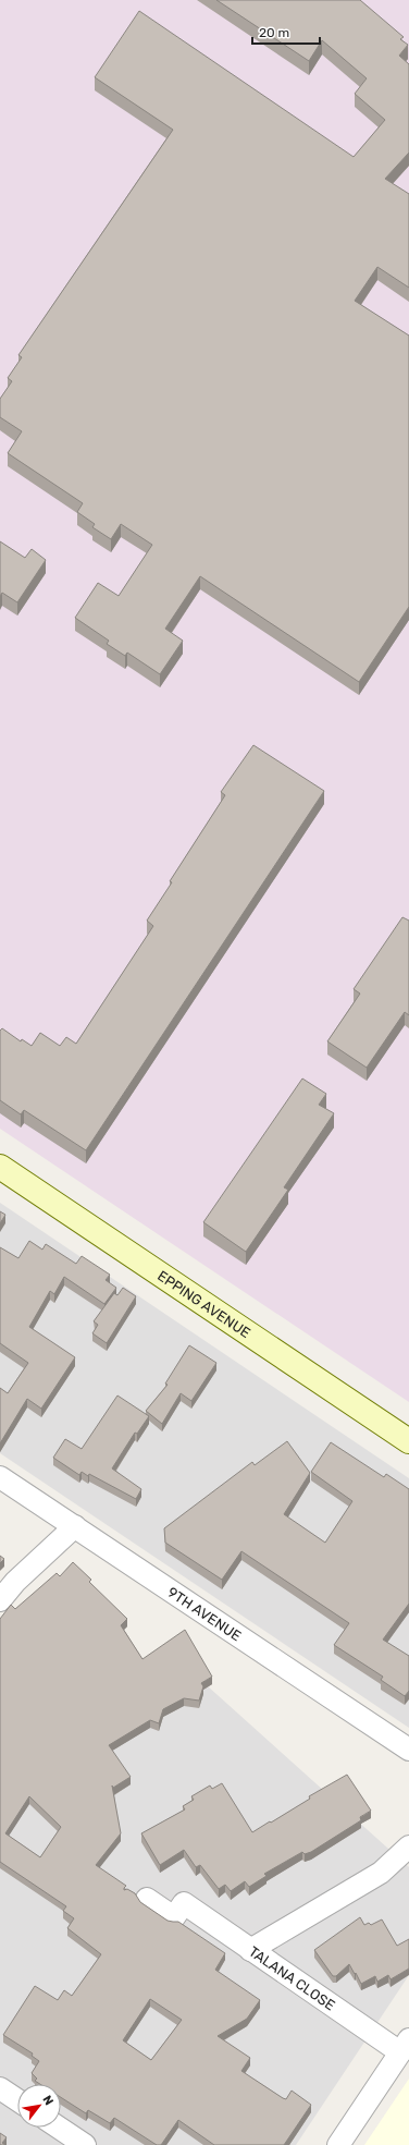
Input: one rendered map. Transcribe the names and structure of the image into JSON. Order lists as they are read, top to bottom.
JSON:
{
  "streets": {
    "street": ["EPPING AVENUE", "9TH AVENUE", "TALANA CLOSE"]
  },
  "scale_bar": "20 m",
  "north": "top right"
}
